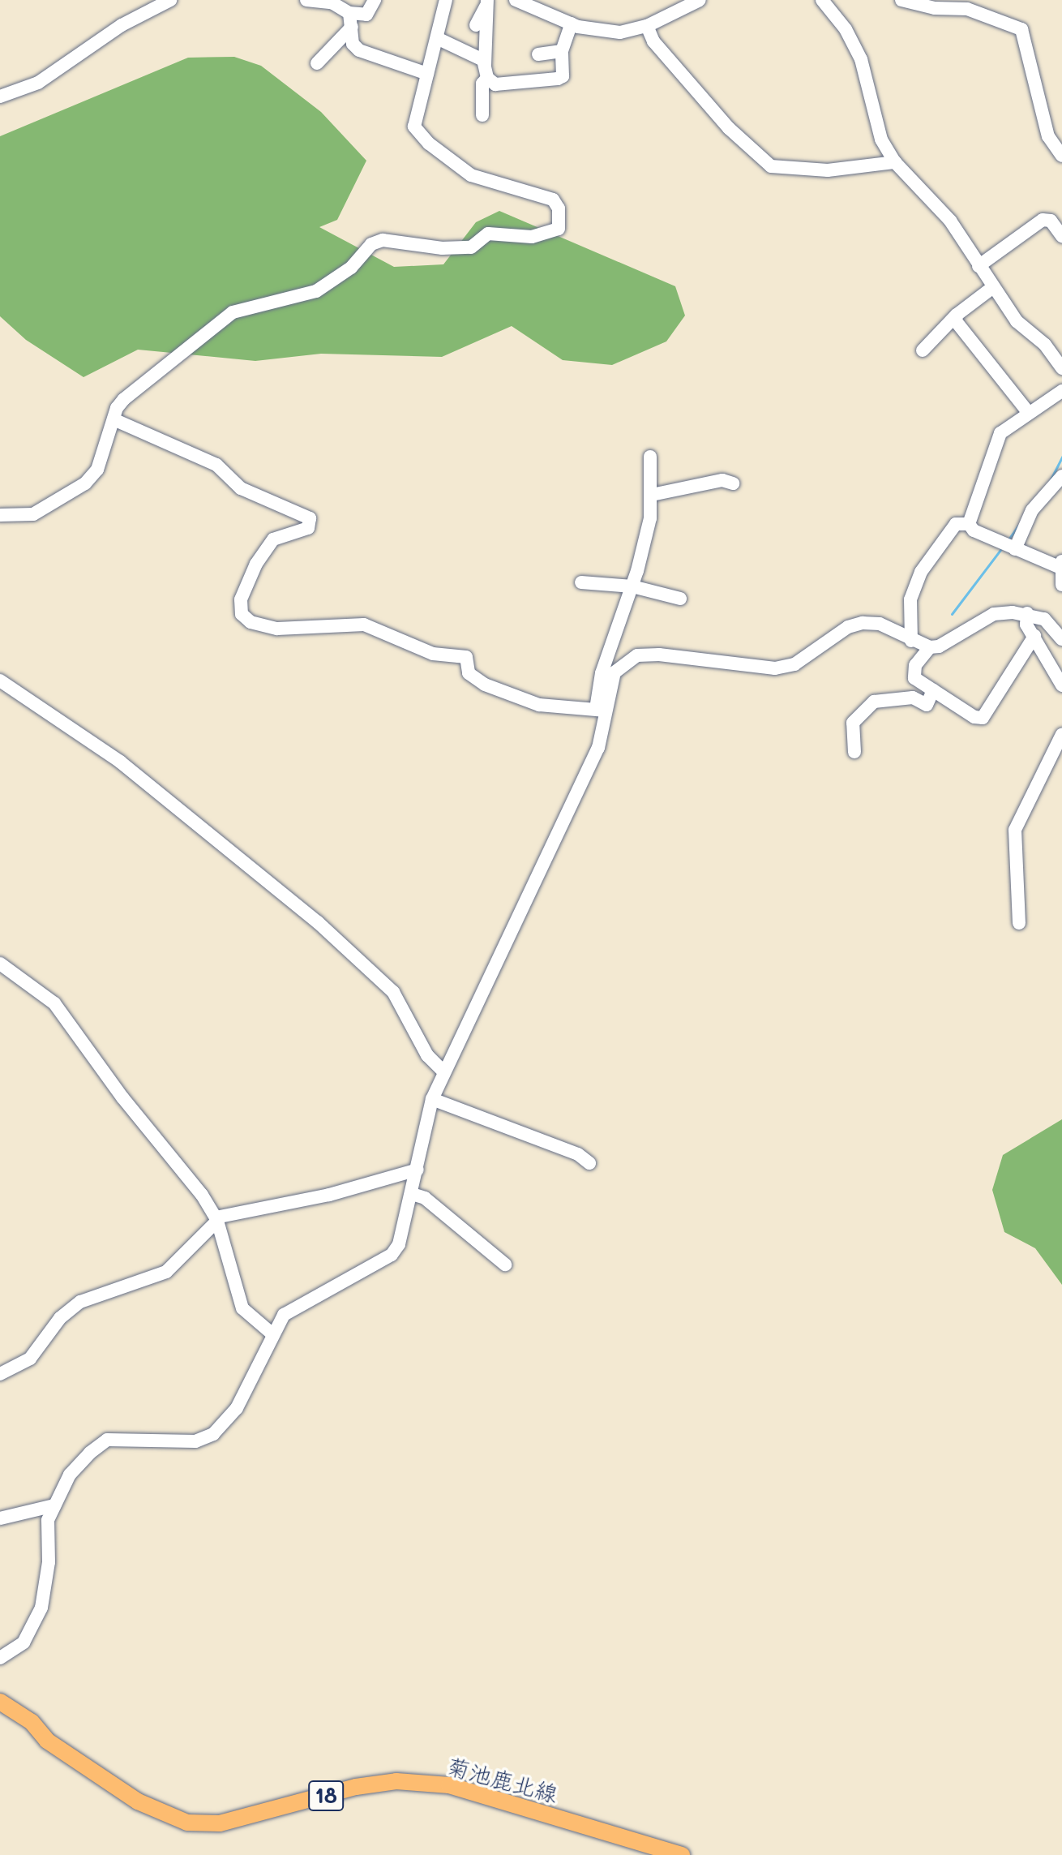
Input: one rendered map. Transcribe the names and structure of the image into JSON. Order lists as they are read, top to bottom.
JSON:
{
  "streets": {
    "main road": ["菊池鹿北線", "18"]
  }
}
